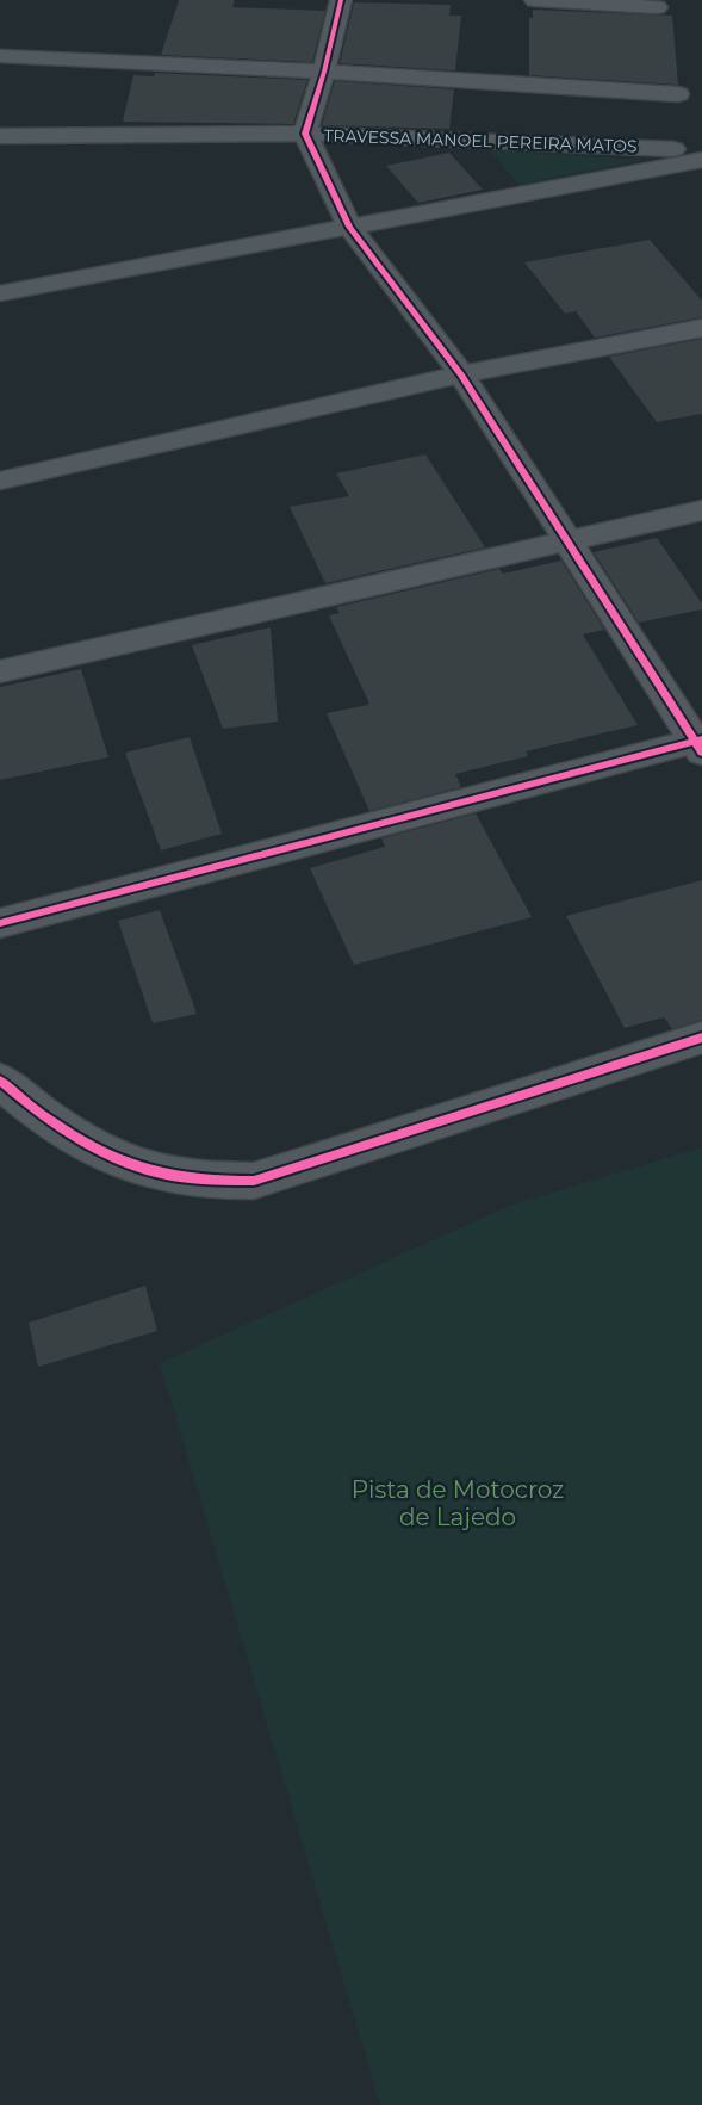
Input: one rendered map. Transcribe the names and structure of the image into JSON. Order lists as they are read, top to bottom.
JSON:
{
  "streets": {
    "street": ["TRAVESSA MANOEL PEREIRA MATOS"]
  },
  "parks": ["Pista de Motocroz de Lajedo"]
}
